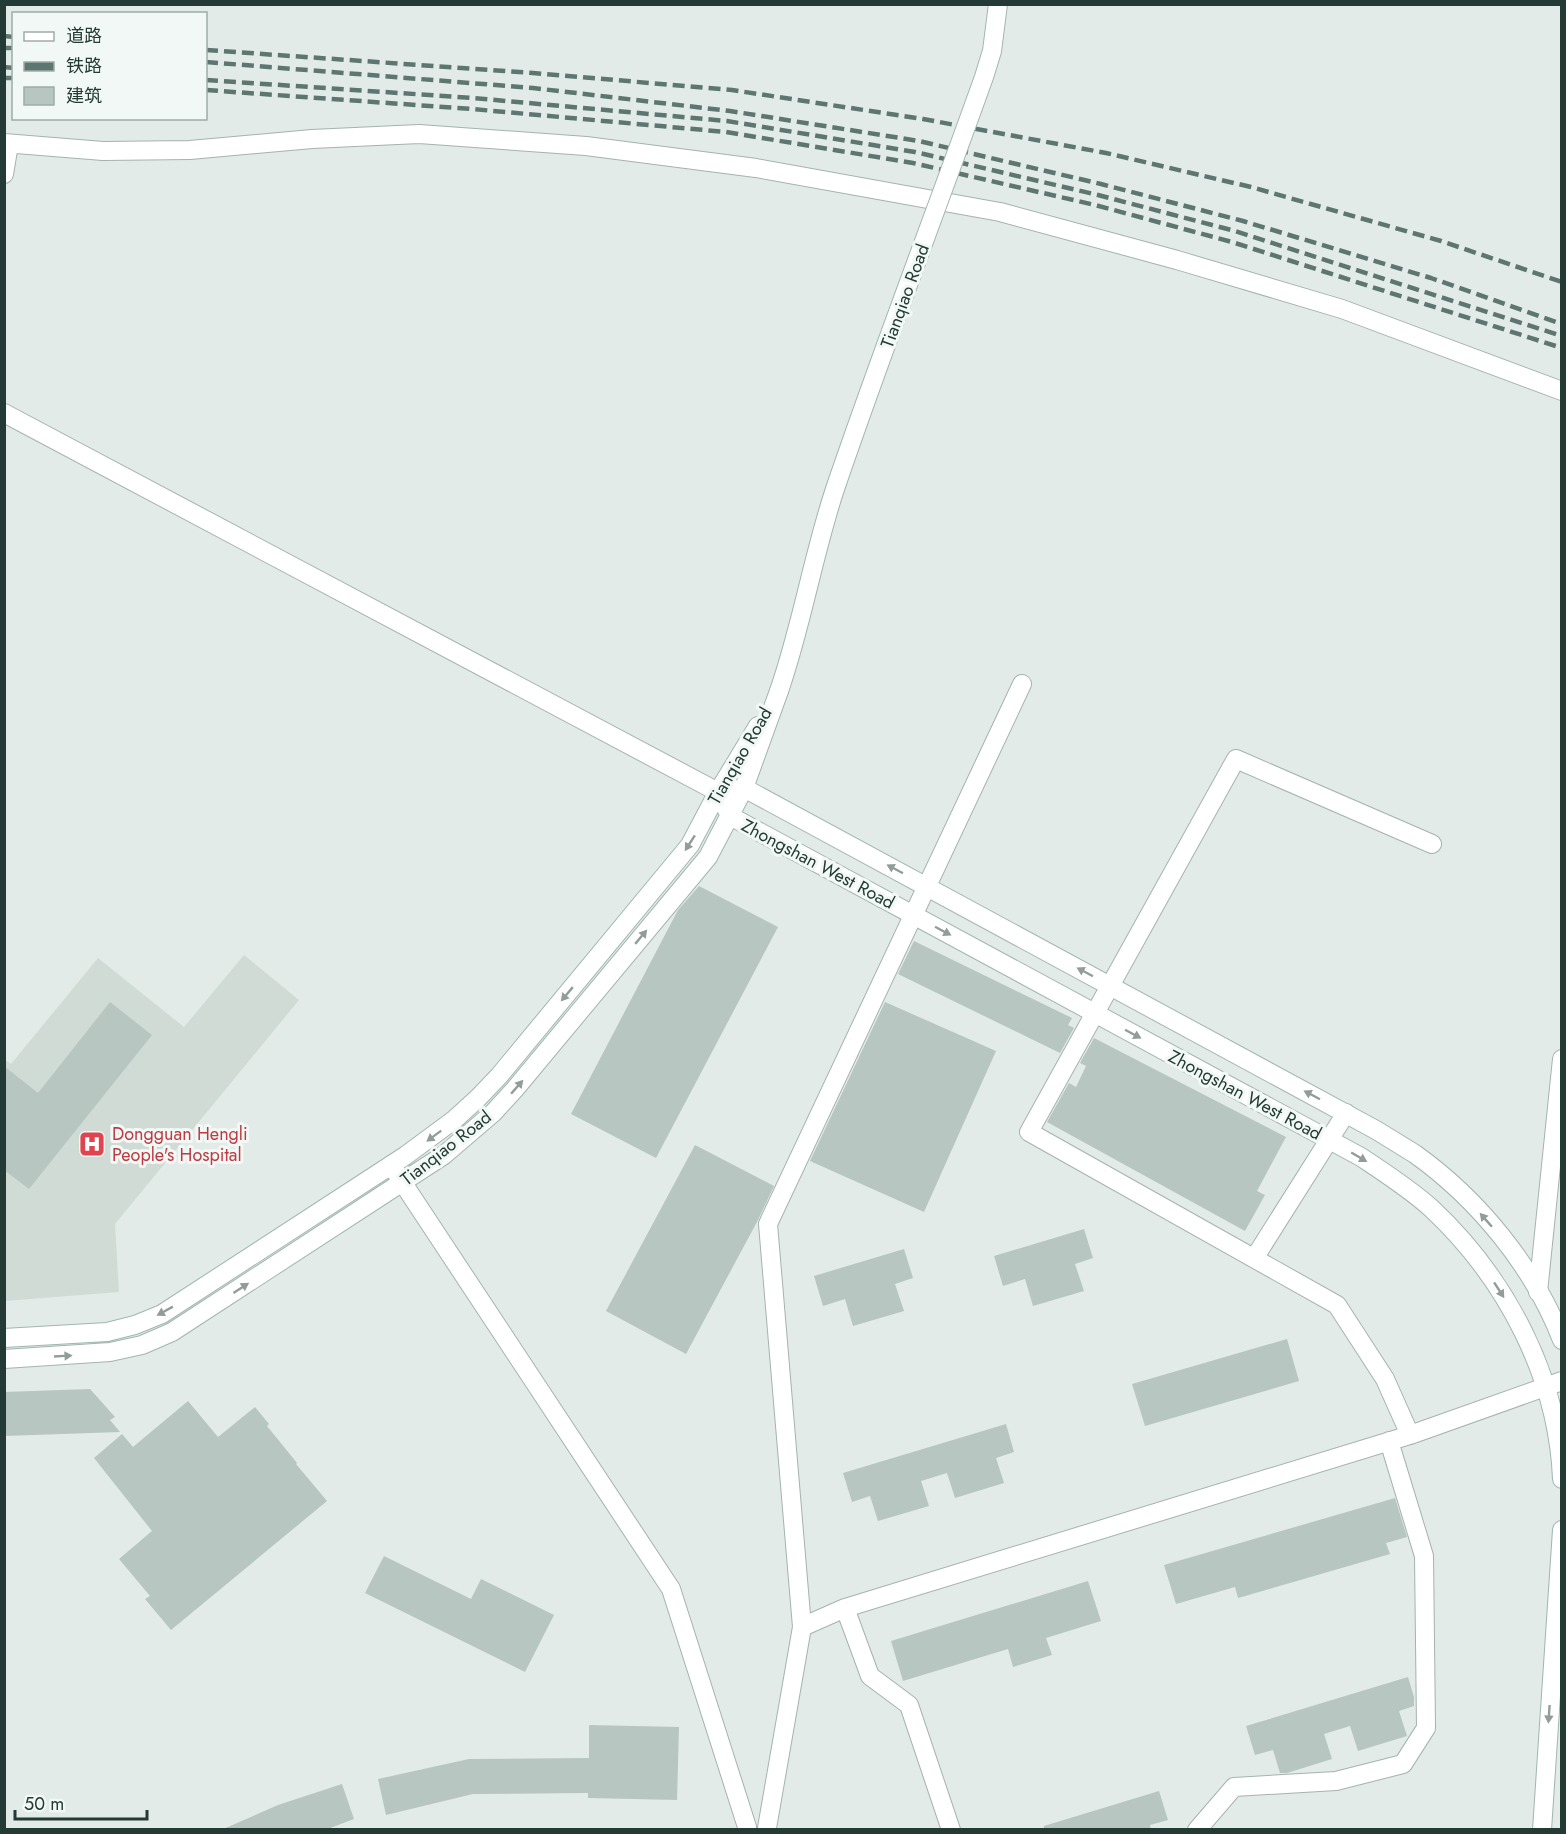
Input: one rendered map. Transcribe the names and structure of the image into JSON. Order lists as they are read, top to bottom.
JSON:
{
  "streets": {
    "street": ["Tianqiao Road", "Zhongshan West Road"]
  },
  "crossings": [
    ["Tianqiao Road", "Zhongshan West Road"]
  ],
  "places": {
    "hospital": ["Dongguan Hengli People's Hospital"]
  },
  "legend": ["道路", "铁路", "建筑"],
  "scale_bar": "50 m"
}
